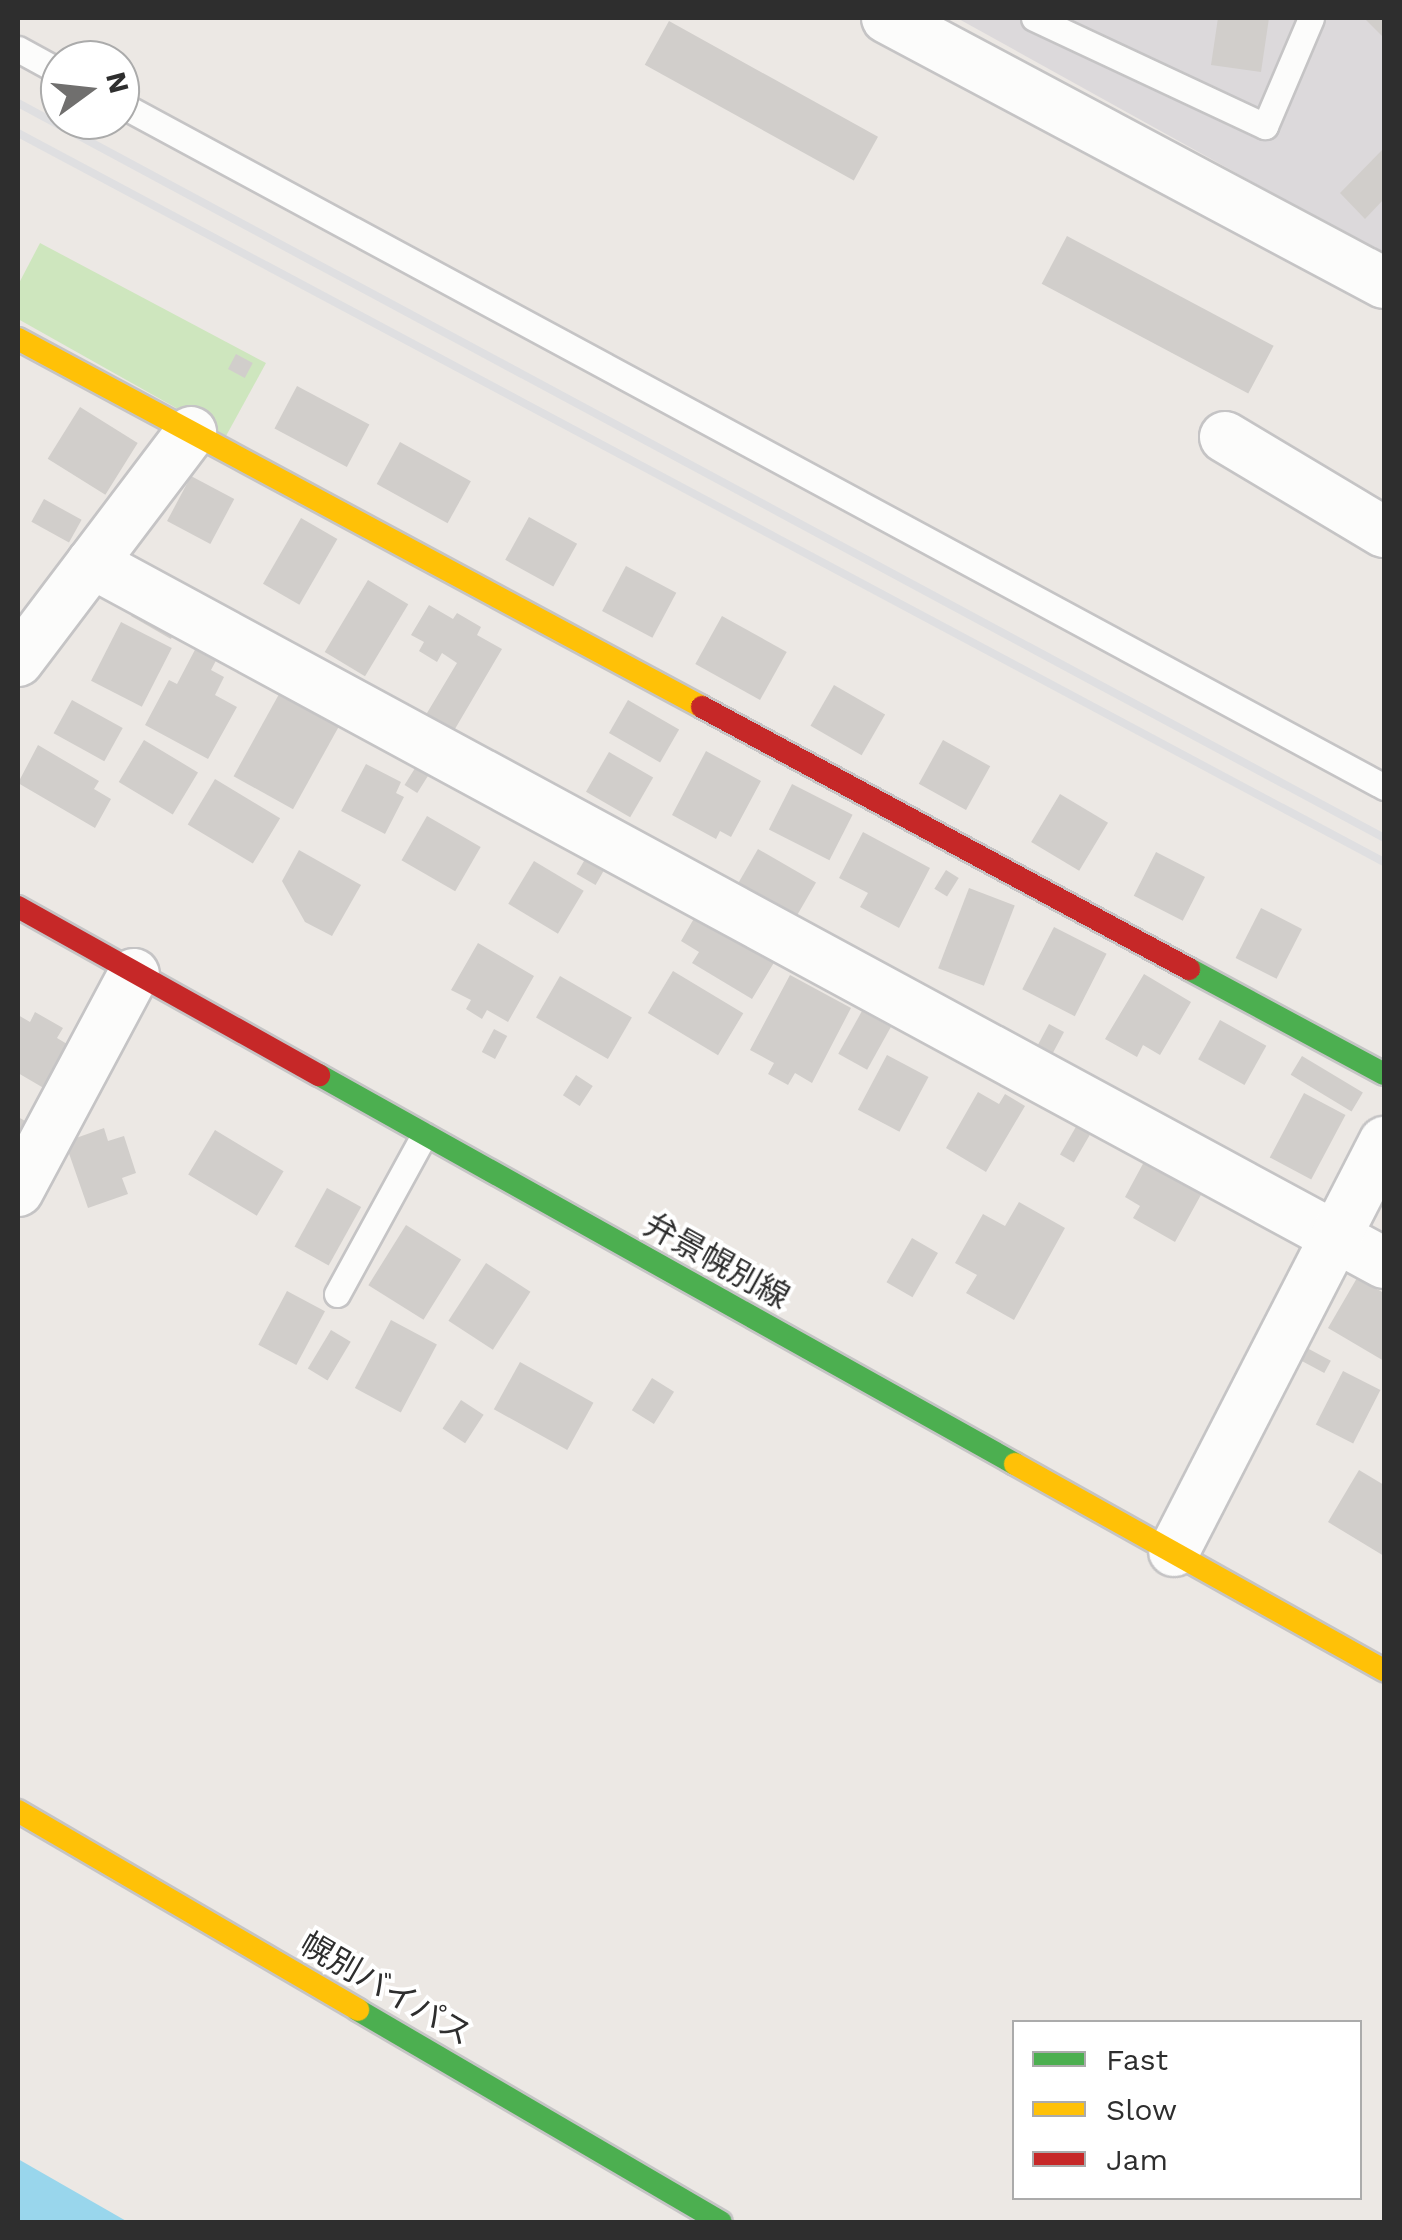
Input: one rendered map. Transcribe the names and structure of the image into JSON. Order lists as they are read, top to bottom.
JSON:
{
  "streets": {
    "main road": ["弁景幌別線", "幌別バイパス"]
  },
  "legend": ["Fast", "Slow", "Jam"],
  "north": "right"
}
